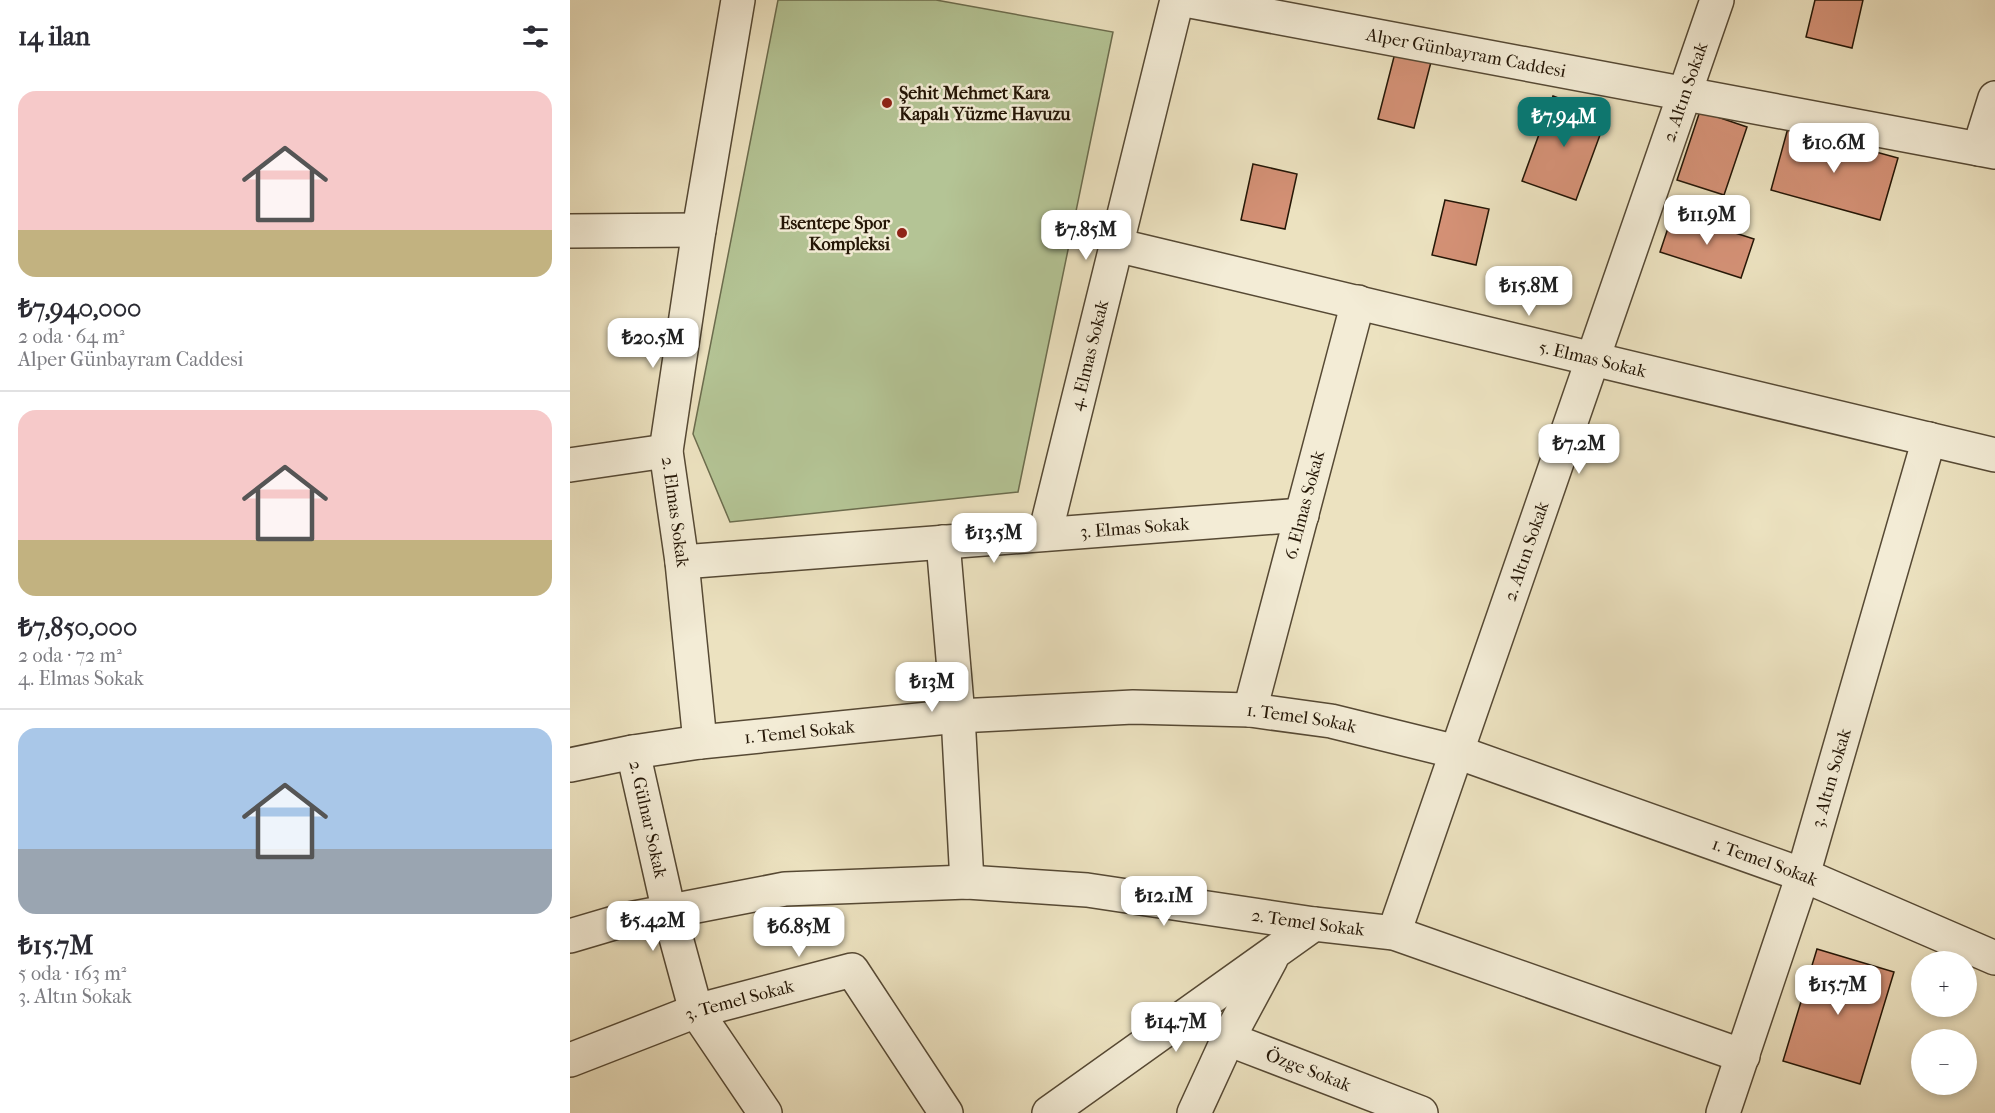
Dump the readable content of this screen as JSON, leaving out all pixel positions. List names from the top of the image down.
{
  "streets": {
    "street": [
      "Alper Günbayram Caddesi",
      "2. Altın Sokak",
      "4. Elmas Sokak",
      "5. Elmas Sokak",
      "6. Elmas Sokak",
      "2. Elmas Sokak",
      "3. Elmas Sokak",
      "1. Temel Sokak",
      "3. Altın Sokak",
      "2. Gülnar Sokak",
      "2. Temel Sokak",
      "3. Temel Sokak",
      "Özge Sokak"
    ]
  },
  "crossings": [
    ["Alper Günbayram Caddesi", "2. Altın Sokak"],
    ["2. Altın Sokak", "5. Elmas Sokak"],
    ["2. Altın Sokak", "1. Temel Sokak"],
    ["2. Altın Sokak", "2. Temel Sokak"],
    ["4. Elmas Sokak", "5. Elmas Sokak"],
    ["4. Elmas Sokak", "3. Elmas Sokak"],
    ["5. Elmas Sokak", "6. Elmas Sokak"],
    ["5. Elmas Sokak", "3. Altın Sokak"],
    ["6. Elmas Sokak", "3. Elmas Sokak"],
    ["6. Elmas Sokak", "1. Temel Sokak"],
    ["2. Elmas Sokak", "3. Elmas Sokak"],
    ["2. Elmas Sokak", "1. Temel Sokak"],
    ["1. Temel Sokak", "3. Altın Sokak"],
    ["1. Temel Sokak", "2. Gülnar Sokak"],
    ["3. Altın Sokak", "2. Temel Sokak"],
    ["2. Gülnar Sokak", "2. Temel Sokak"],
    ["2. Gülnar Sokak", "3. Temel Sokak"]
  ],
  "places": ["Şehit Mehmet Kara Kapalı Yüzme Havuzu", "Esentepe Spor Kompleksi"],
  "page": {
    "heading": "14 ilan",
    "list": [
      {
        "name": "₺7,940,000",
        "note": "2 oda · 64 m² · Alper Günbayram Caddesi"
      },
      {
        "name": "₺7,850,000",
        "note": "2 oda · 72 m² · 4. Elmas Sokak"
      },
      {
        "name": "₺15.7M",
        "note": "5 oda · 163 m² · 3. Altın Sokak"
      }
    ],
    "price": [
      "₺7.94M",
      "₺10.6M",
      "₺11.9M",
      "₺7.85M",
      "₺15.8M",
      "₺20.5M",
      "₺7.2M",
      "₺13.5M",
      "₺13M",
      "₺12.1M",
      "₺5.42M",
      "₺6.85M",
      "₺15.7M",
      "₺14.7M"
    ],
    "map_buttons": ["+", "−"]
  }
}
